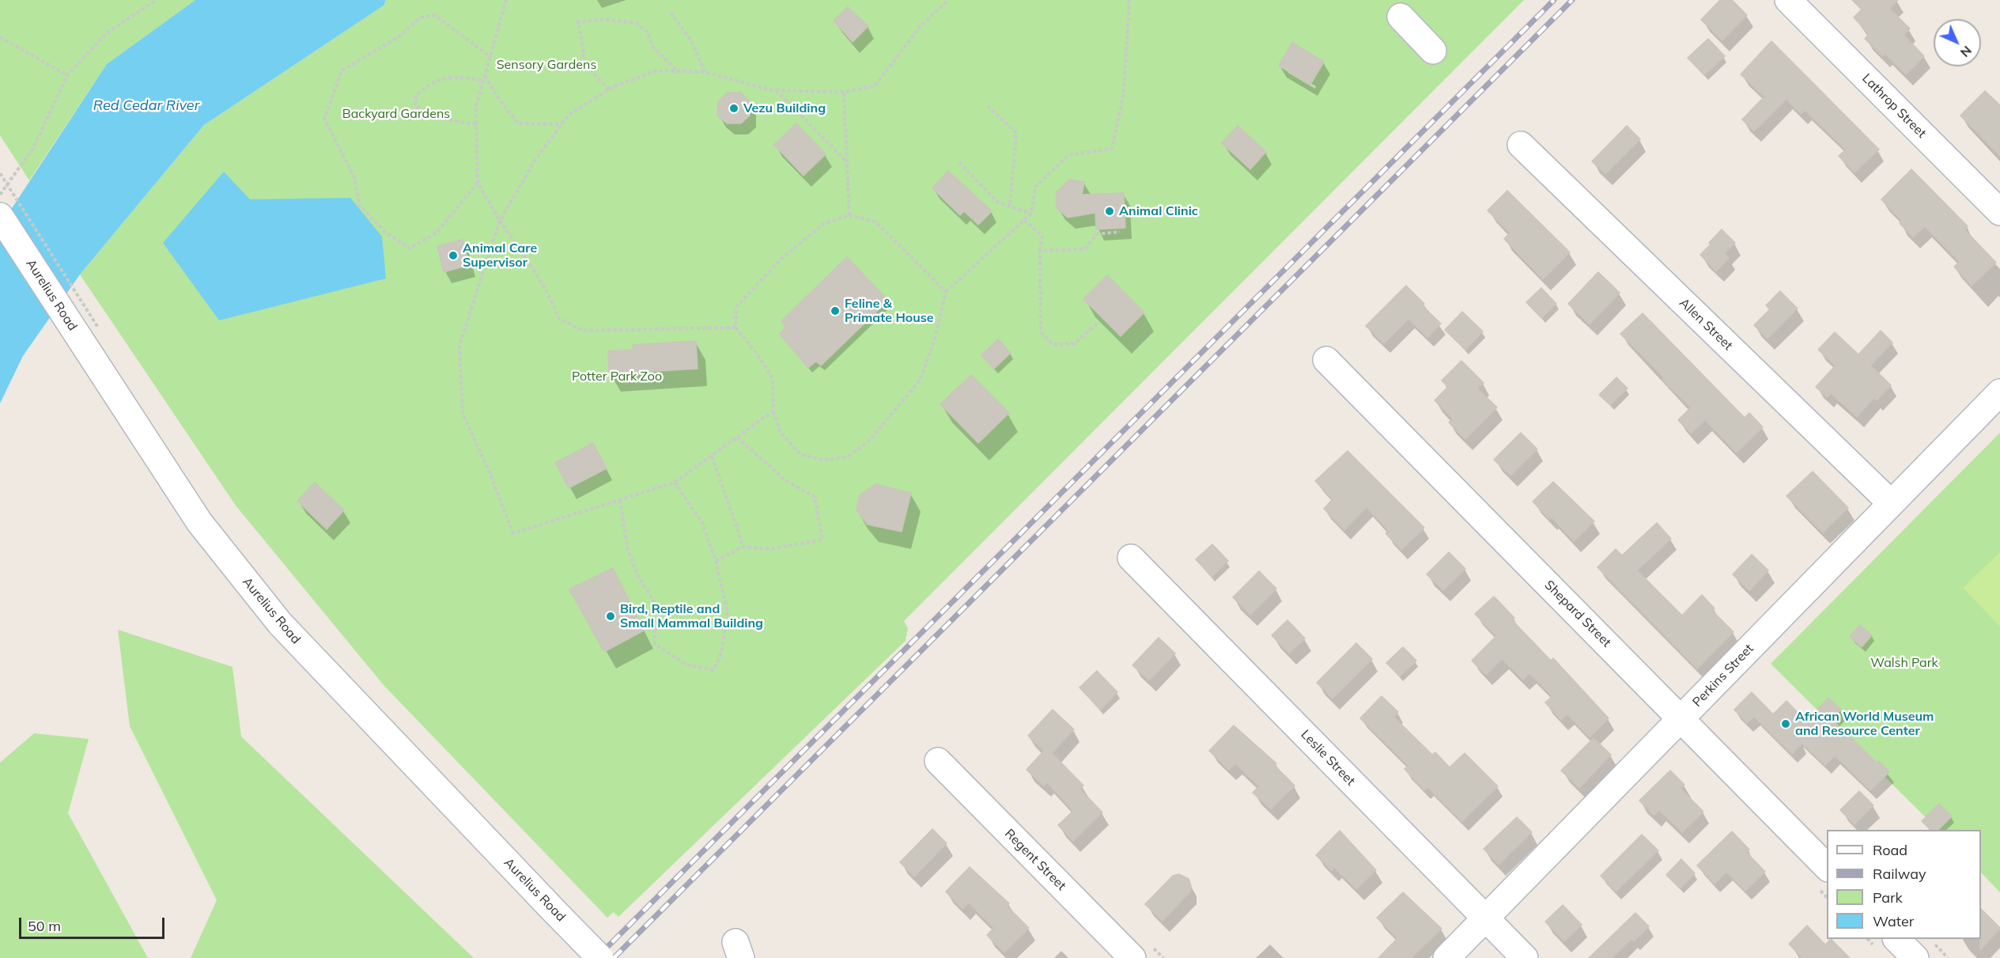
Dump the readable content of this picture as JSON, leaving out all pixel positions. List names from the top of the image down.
{
  "streets": {
    "street": [
      "Lathrop Street",
      "Aurelius Road",
      "Allen Street",
      "Shepard Street",
      "Perkins Street",
      "Leslie Street",
      "Regent Street"
    ]
  },
  "crossings": [
    ["Allen Street", "Perkins Street"],
    ["Shepard Street", "Perkins Street"],
    ["Perkins Street", "Leslie Street"]
  ],
  "water": ["Red Cedar River"],
  "parks": [
    "Sensory Gardens",
    "Backyard Gardens",
    "Potter Park Zoo",
    "Walsh Park"
  ],
  "places": [
    "Vezu Building",
    "Animal Clinic",
    "Animal Care Supervisor",
    "Feline & Primate House",
    "Bird, Reptile and Small Mammal Building",
    "African World Museum and Resource Center"
  ],
  "legend": [
    "Road",
    "Railway",
    "Park",
    "Water"
  ],
  "scale_bar": "50 m",
  "north": "bottom right"
}
